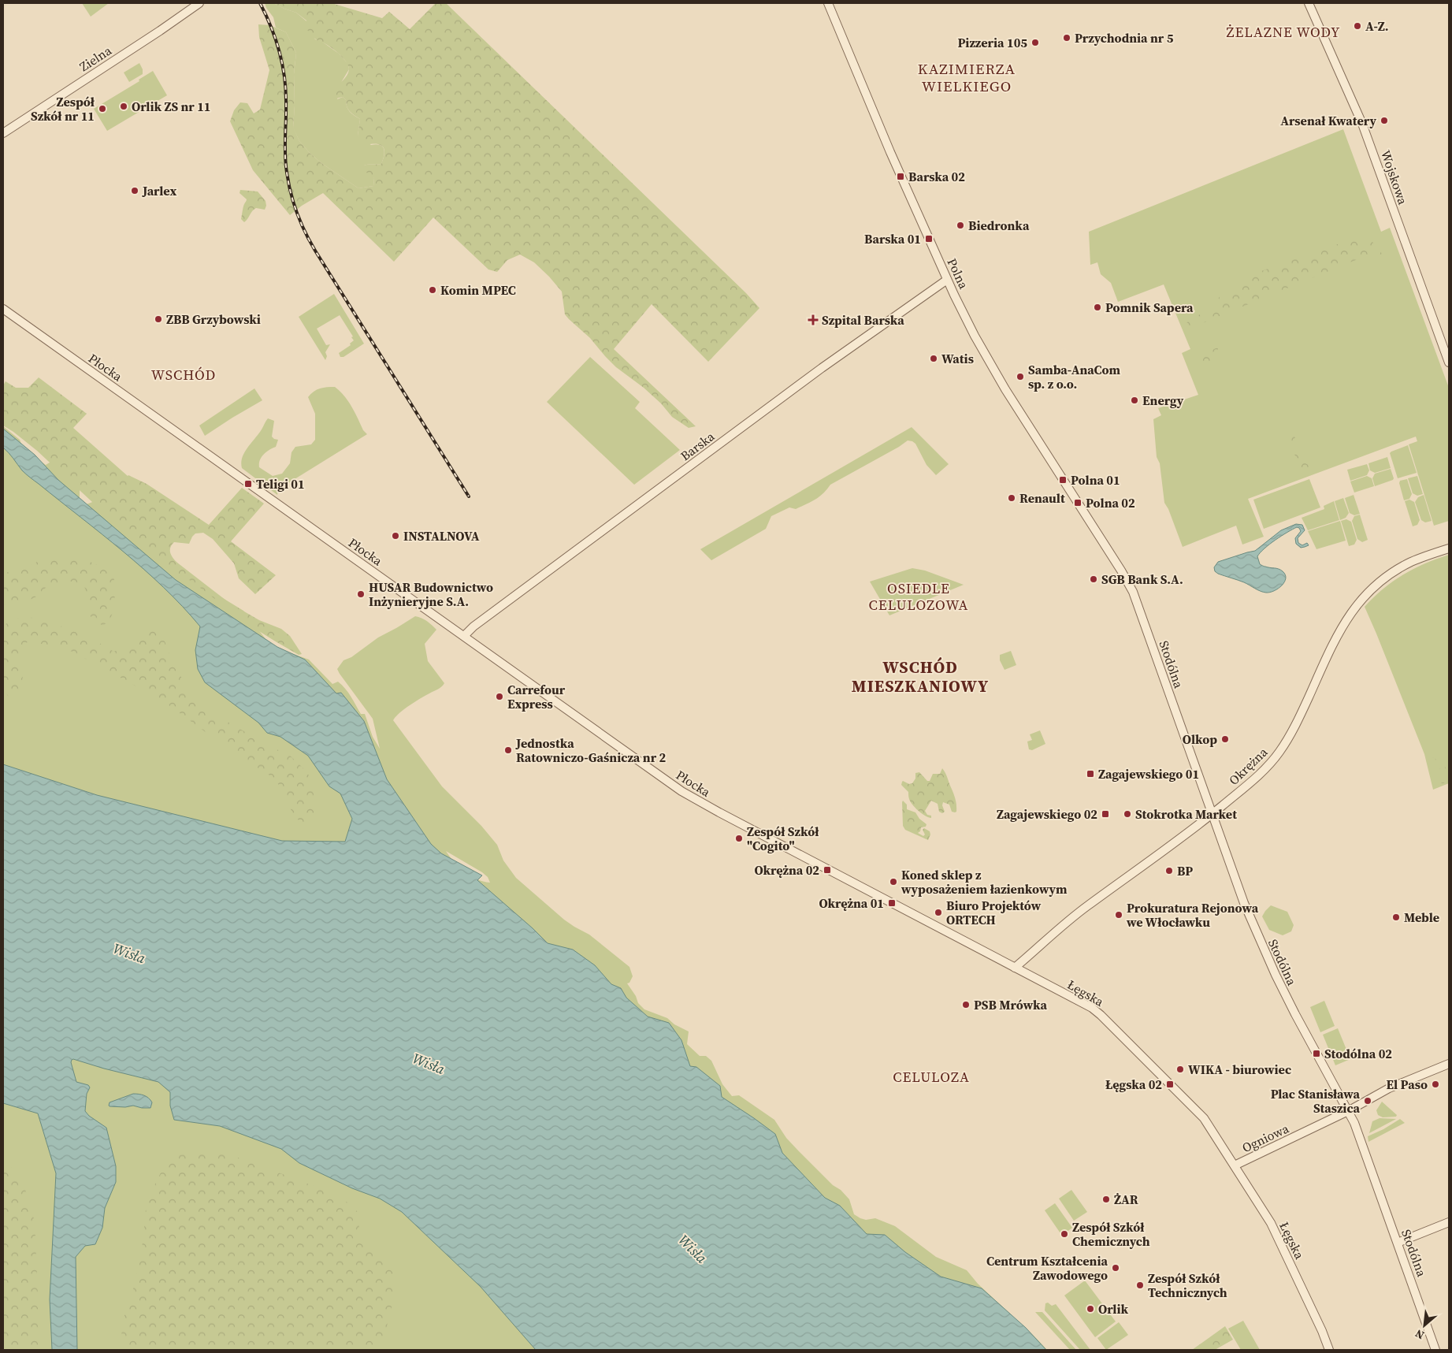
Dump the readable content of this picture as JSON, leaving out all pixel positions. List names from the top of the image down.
{
  "streets": {
    "street": [
      "Zielna",
      "Wojskowa",
      "Polna",
      "Płocka",
      "Barska",
      "Stodólna",
      "Okrężna",
      "Łęgska",
      "Ogniowa"
    ]
  },
  "crossings": [
    ["Polna", "Barska"],
    ["Polna", "Stodólna"],
    ["Płocka", "Barska"],
    ["Płocka", "Łęgska"],
    ["Stodólna", "Okrężna"],
    ["Stodólna", "Ogniowa"],
    ["Okrężna", "Łęgska"],
    ["Łęgska", "Ogniowa"]
  ],
  "districts": [
    "ŻELAZNE WODY",
    "KAZIMIERZA WIELKIEGO",
    "WSCHÓD",
    "OSIEDLE CELULOZOWA",
    "WSCHÓD MIESZKANIOWY",
    "CELULOZA"
  ],
  "water": ["Wisła"],
  "places": {
    "other": [
      "A-Z.",
      "Przychodnia nr 5",
      "Pizzeria 105",
      "Orlik ZS nr 11",
      "Zespół Szkół nr 11",
      "Arsenał Kwatery",
      "Jarlex",
      "Biedronka",
      "Komin MPEC",
      "Pomnik Sapera",
      "ZBB Grzybowski",
      "Watis",
      "Samba-AnaCom sp. z o.o.",
      "Energy",
      "Renault",
      "INSTALNOVA",
      "SGB Bank S.A.",
      "HUSAR Budownictwo Inżynieryjne S.A.",
      "Carrefour Express",
      "Olkop",
      "Jednostka Ratowniczo-Gaśnicza nr 2",
      "Stokrotka Market",
      "Zespół Szkół \"Cogito\"",
      "BP",
      "Koned sklep z wyposażeniem łazienkowym",
      "Biuro Projektów ORTECH",
      "Prokuratura Rejonowa we Włocławku",
      "Meble",
      "PSB Mrówka",
      "WIKA - biurowiec",
      "El Paso",
      "Plac Stanisława Staszica",
      "ŻAR",
      "Zespół Szkół Chemicznych",
      "Centrum Kształcenia Zawodowego",
      "Zespół Szkół Technicznych",
      "Orlik"
    ],
    "transit": [
      "Barska 02",
      "Barska 01",
      "Polna 01",
      "Teligi 01",
      "Polna 02",
      "Zagajewskiego 01",
      "Zagajewskiego 02",
      "Okrężna 02",
      "Okrężna 01",
      "Stodólna 02",
      "Łęgska 02"
    ],
    "health": ["Szpital Barska"]
  },
  "north": "bottom left"
}
